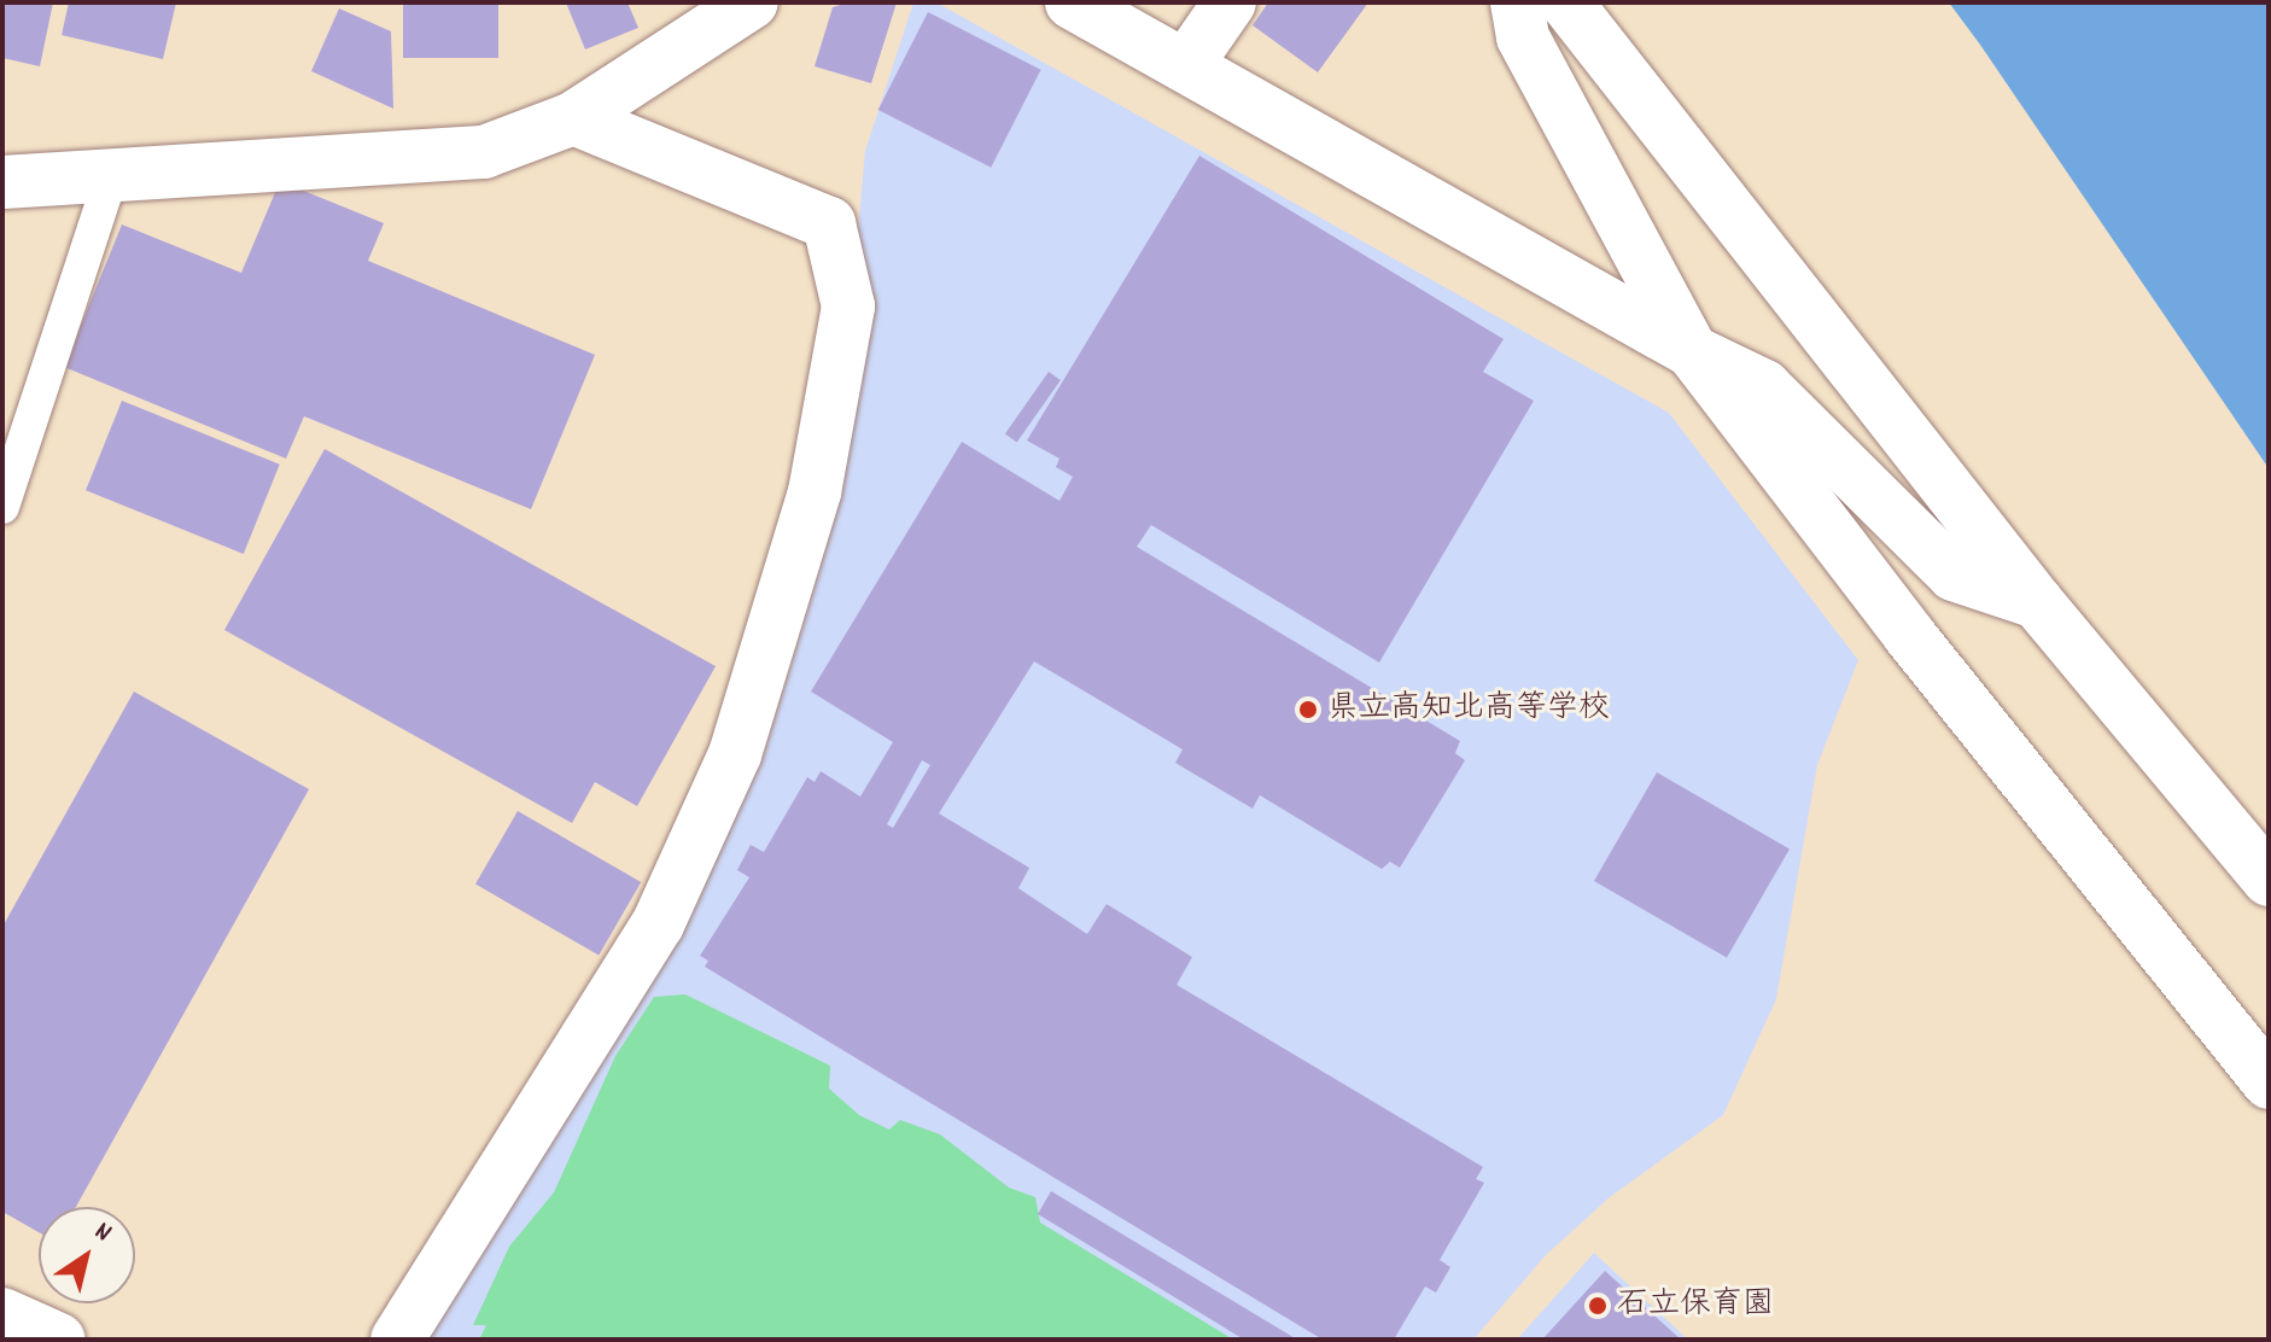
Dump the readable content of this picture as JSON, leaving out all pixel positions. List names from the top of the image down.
{
  "places": ["県立高知北高等学校", "石立保育園"],
  "north": "top right"
}
